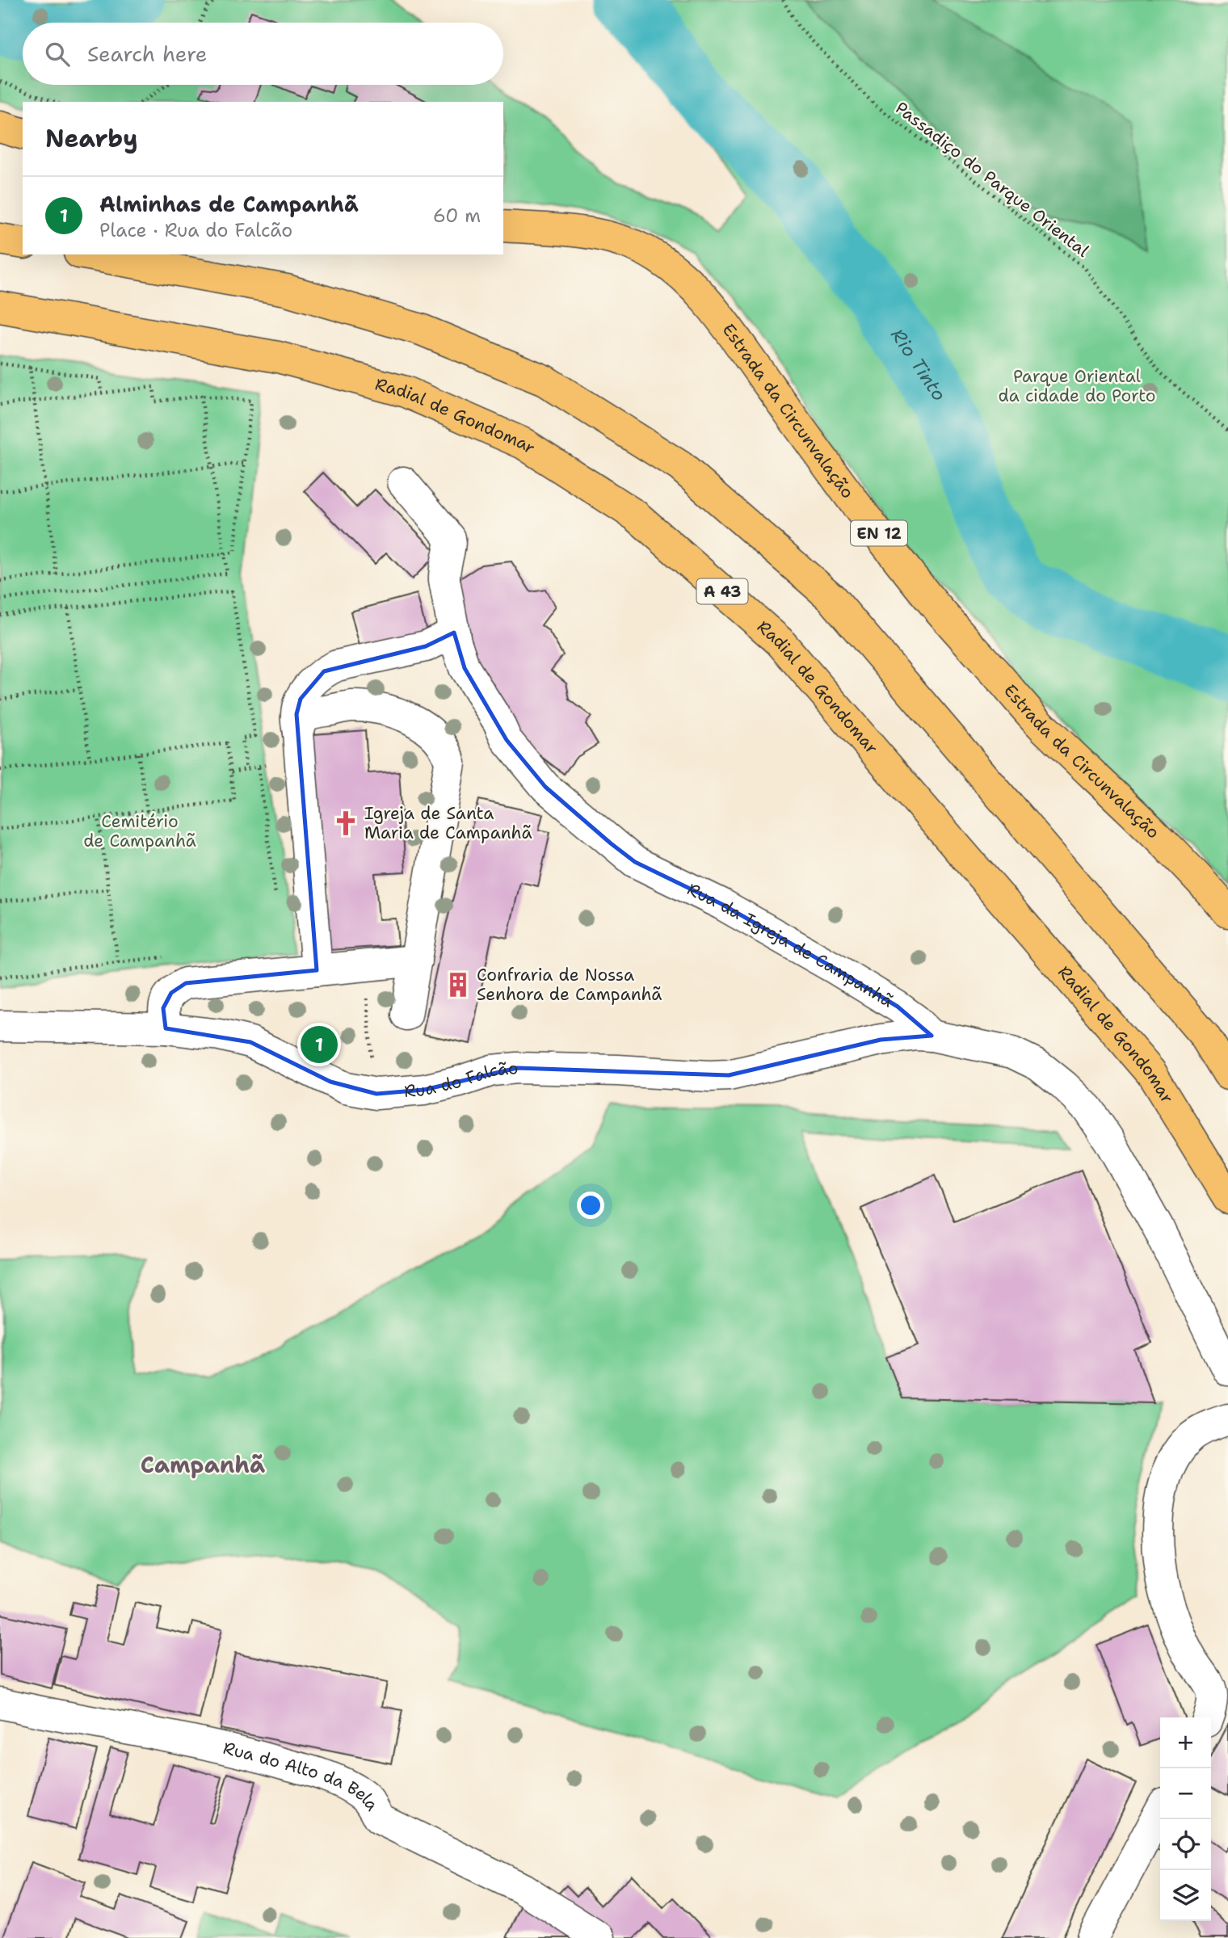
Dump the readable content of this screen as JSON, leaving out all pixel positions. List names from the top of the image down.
{
  "streets": {
    "main road": [
      "Estrada da Circunvalação",
      "Radial de Gondomar",
      "EN 12",
      "A 43"
    ],
    "street": ["Rua da Igreja de Campanhã", "Rua do Falcão", "Rua do Alto da Bela"],
    "path": ["Passadiço do Parque Oriental"]
  },
  "crossings": [
    ["Rua da Igreja de Campanhã", "Rua do Falcão"]
  ],
  "districts": ["Campanhã"],
  "water": ["Rio Tinto"],
  "parks": ["Parque Oriental da cidade do Porto", "Cemitério de Campanhã"],
  "places": {
    "church": ["Igreja de Santa Maria de Campanhã"],
    "building": ["Confraria de Nossa Senhora de Campanhã"]
  },
  "page": {
    "search": "Search here",
    "heading": "Nearby",
    "list": [
      {
        "mark": "1",
        "name": "Alminhas de Campanhã",
        "note": "Place · Rua do Falcão",
        "value": "60 m"
      }
    ],
    "pins": "1",
    "map_buttons": ["+", "−"]
  }
}
